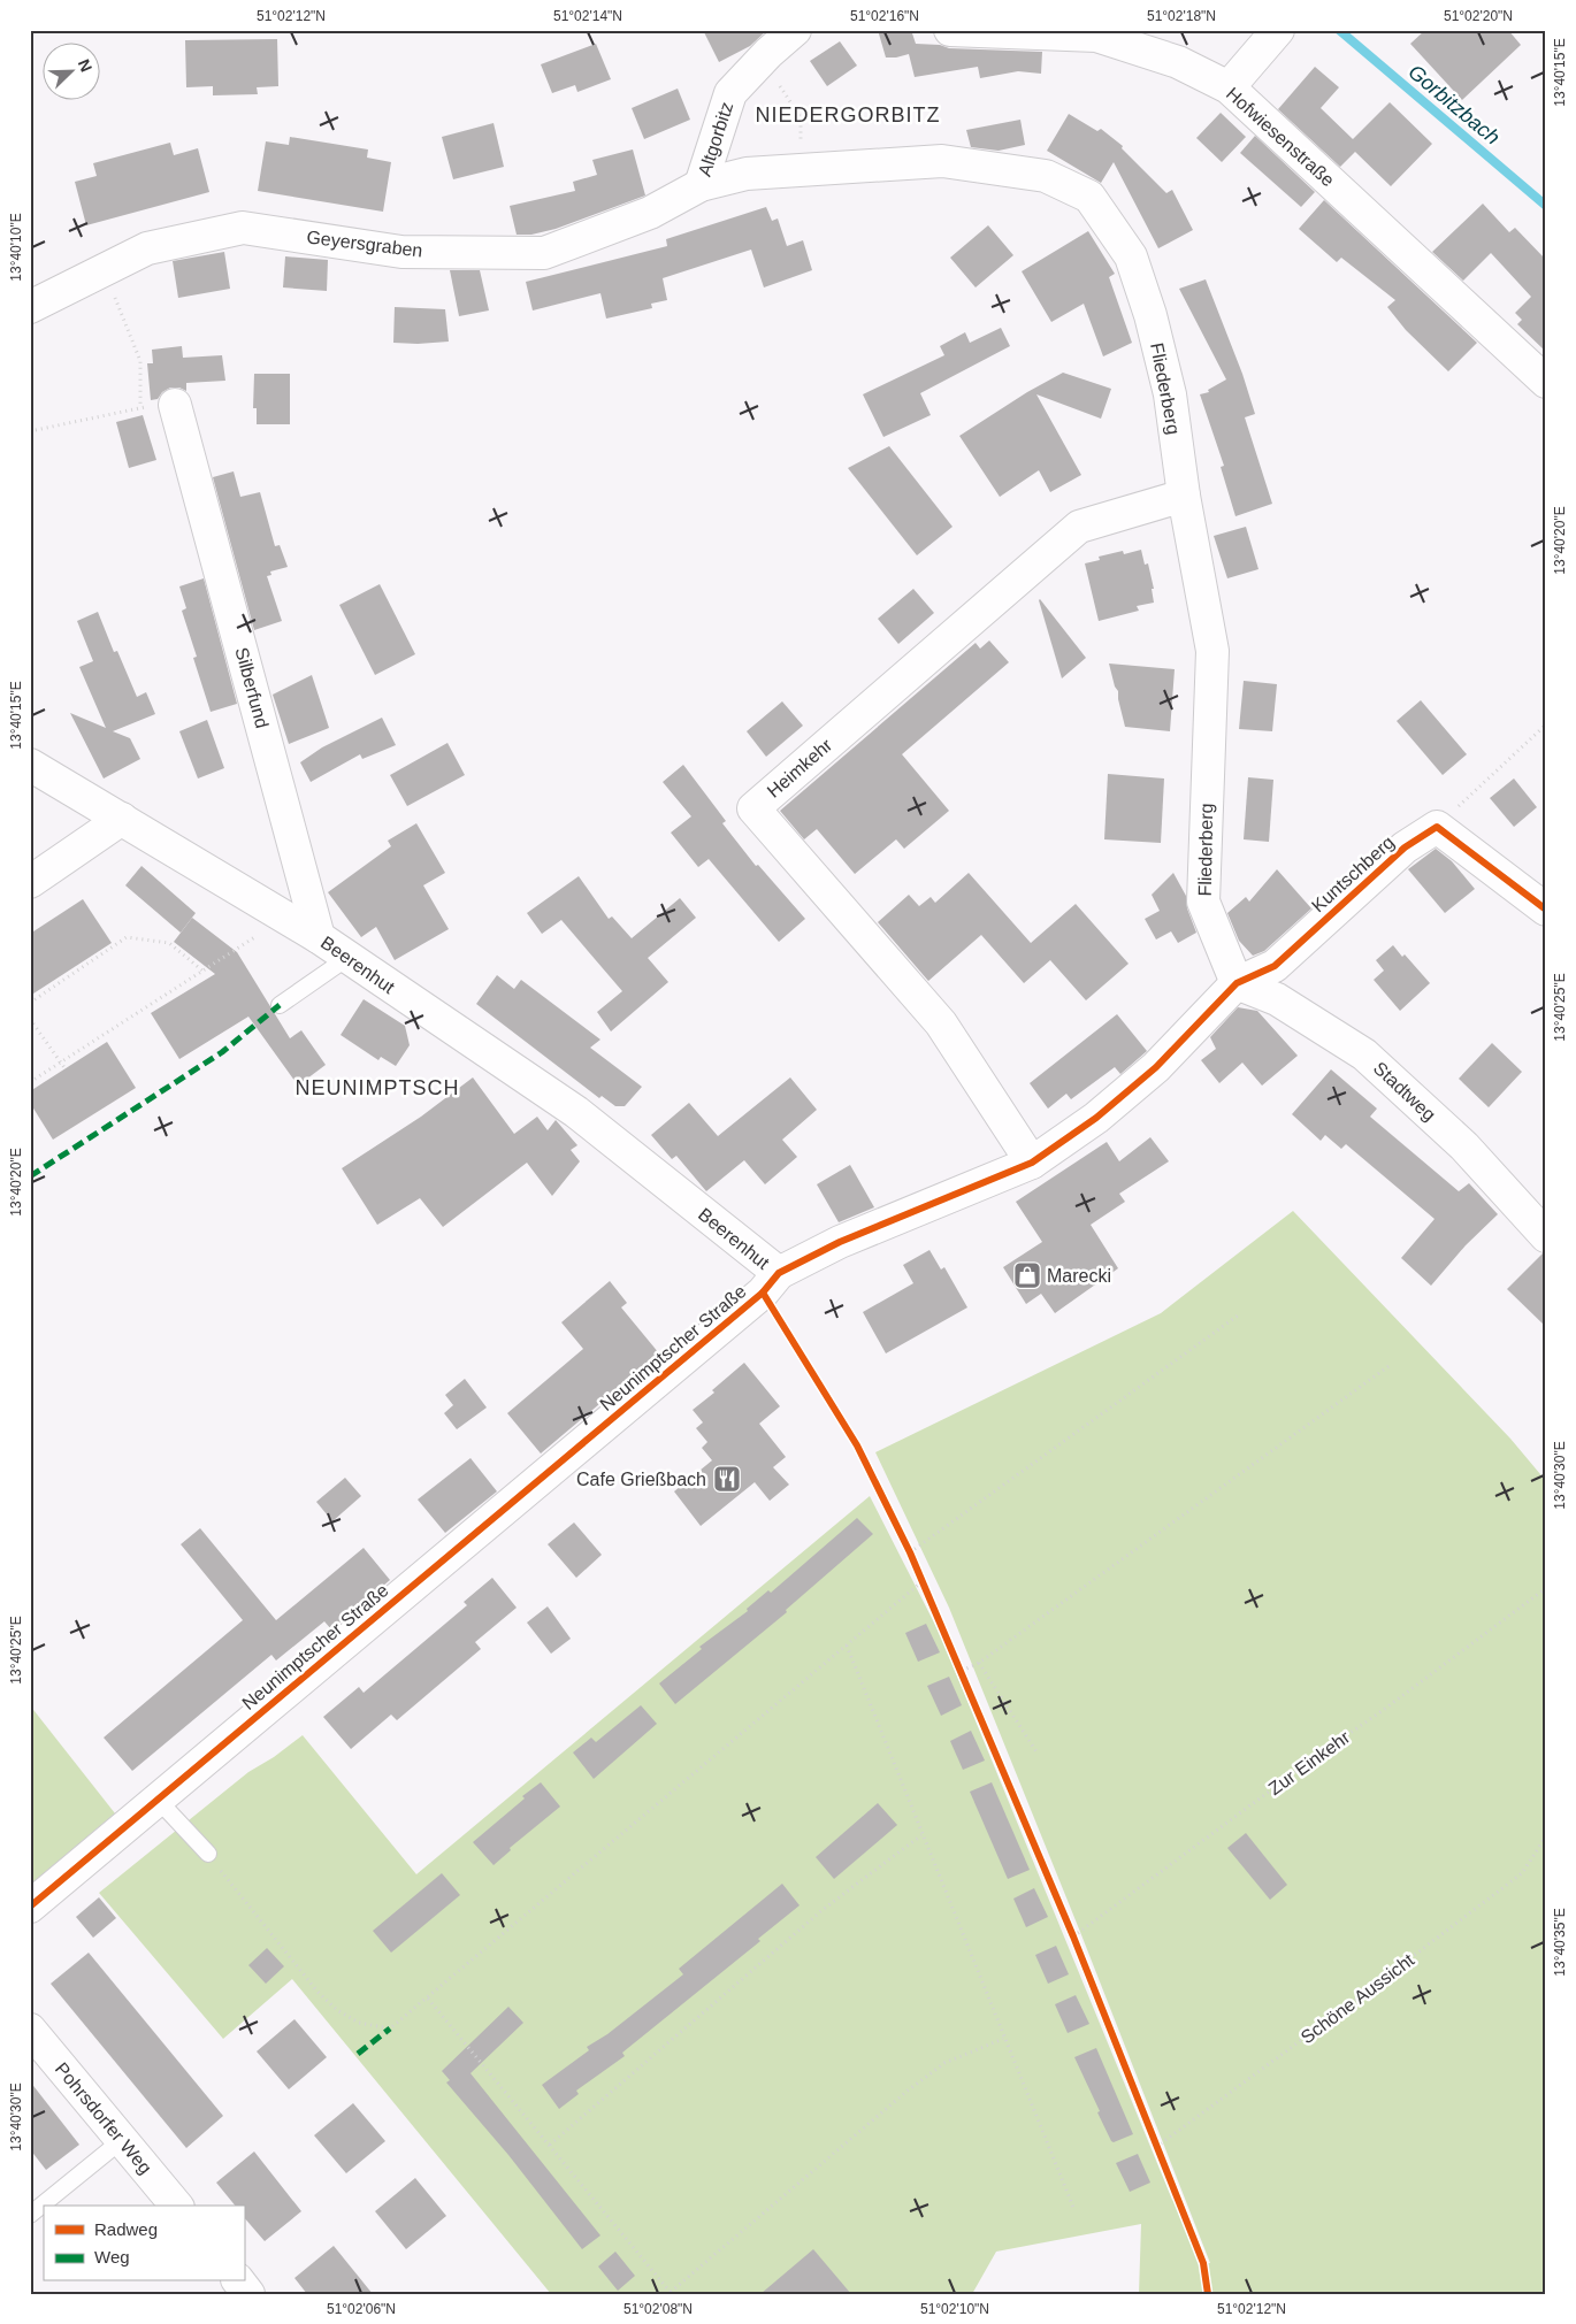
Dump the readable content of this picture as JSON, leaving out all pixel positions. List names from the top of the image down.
{
  "streets": {
    "street": [
      "Hofwiesenstraße",
      "Altgorbitz",
      "Geyersgraben",
      "Fliederberg",
      "Silberfund",
      "Heimkehr",
      "Kuntschberg",
      "Beerenhut",
      "Stadtweg",
      "Neunimptscher Straße",
      "Pohrsdorfer Weg"
    ],
    "path": ["Zur Einkehr", "Schöne Aussicht"]
  },
  "crossings": [
    ["Altgorbitz", "Geyersgraben"],
    ["Altgorbitz", "Fliederberg"],
    ["Geyersgraben", "Fliederberg"],
    ["Fliederberg", "Heimkehr"],
    ["Fliederberg", "Kuntschberg"],
    ["Fliederberg", "Stadtweg"],
    ["Fliederberg", "Neunimptscher Straße"],
    ["Silberfund", "Beerenhut"],
    ["Heimkehr", "Neunimptscher Straße"],
    ["Kuntschberg", "Stadtweg"],
    ["Kuntschberg", "Neunimptscher Straße"],
    ["Beerenhut", "Neunimptscher Straße"],
    ["Stadtweg", "Neunimptscher Straße"]
  ],
  "districts": ["NIEDERGORBITZ", "NEUNIMPTSCH"],
  "water": ["Gorbitzbach"],
  "places": {
    "shop": ["Marecki"],
    "restaurant": ["Cafe Grießbach"]
  },
  "legend": ["Radweg", "Weg"],
  "north": "top right",
  "coordinates": [
    "51°02'12\"N",
    "51°02'14\"N",
    "51°02'16\"N",
    "51°02'18\"N",
    "51°02'20\"N",
    "13°40'15\"E",
    "13°40'10\"E",
    "13°40'20\"E",
    "13°40'25\"E",
    "13°40'30\"E",
    "13°40'35\"E",
    "51°02'06\"N",
    "51°02'08\"N",
    "51°02'10\"N"
  ]
}
